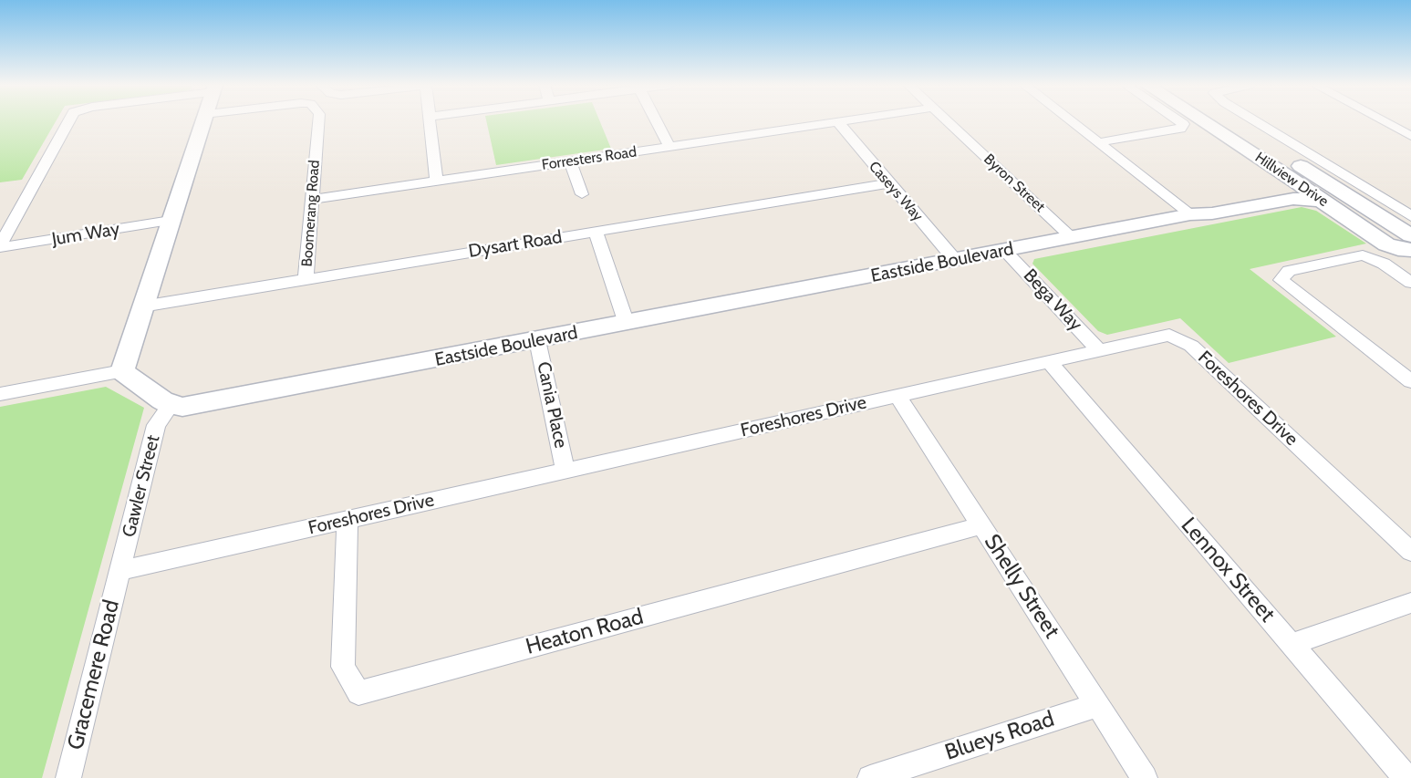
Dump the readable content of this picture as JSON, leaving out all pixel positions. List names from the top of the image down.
{
  "streets": {
    "street": [
      "Forresters Road",
      "Hillview Drive",
      "Byron Street",
      "Caseys Way",
      "Boomerang Road",
      "Jum Way",
      "Dysart Road",
      "Eastside Boulevard",
      "Bega Way",
      "Foreshores Drive",
      "Cania Place",
      "Gawler Street",
      "Lennox Street",
      "Shelly Street",
      "Heaton Road",
      "Gracemere Road",
      "Blueys Road"
    ]
  },
  "crossings": [
    ["Forresters Road", "Caseys Way"],
    ["Forresters Road", "Boomerang Road"],
    ["Hillview Drive", "Eastside Boulevard"],
    ["Byron Street", "Eastside Boulevard"],
    ["Caseys Way", "Dysart Road"],
    ["Caseys Way", "Eastside Boulevard"],
    ["Boomerang Road", "Dysart Road"],
    ["Eastside Boulevard", "Bega Way"],
    ["Eastside Boulevard", "Cania Place"],
    ["Eastside Boulevard", "Gawler Street"],
    ["Bega Way", "Foreshores Drive"],
    ["Foreshores Drive", "Cania Place"],
    ["Foreshores Drive", "Gawler Street"],
    ["Foreshores Drive", "Lennox Street"],
    ["Foreshores Drive", "Shelly Street"],
    ["Foreshores Drive", "Heaton Road"],
    ["Foreshores Drive", "Gracemere Road"],
    ["Gawler Street", "Gracemere Road"],
    ["Shelly Street", "Heaton Road"],
    ["Shelly Street", "Blueys Road"]
  ]
}
